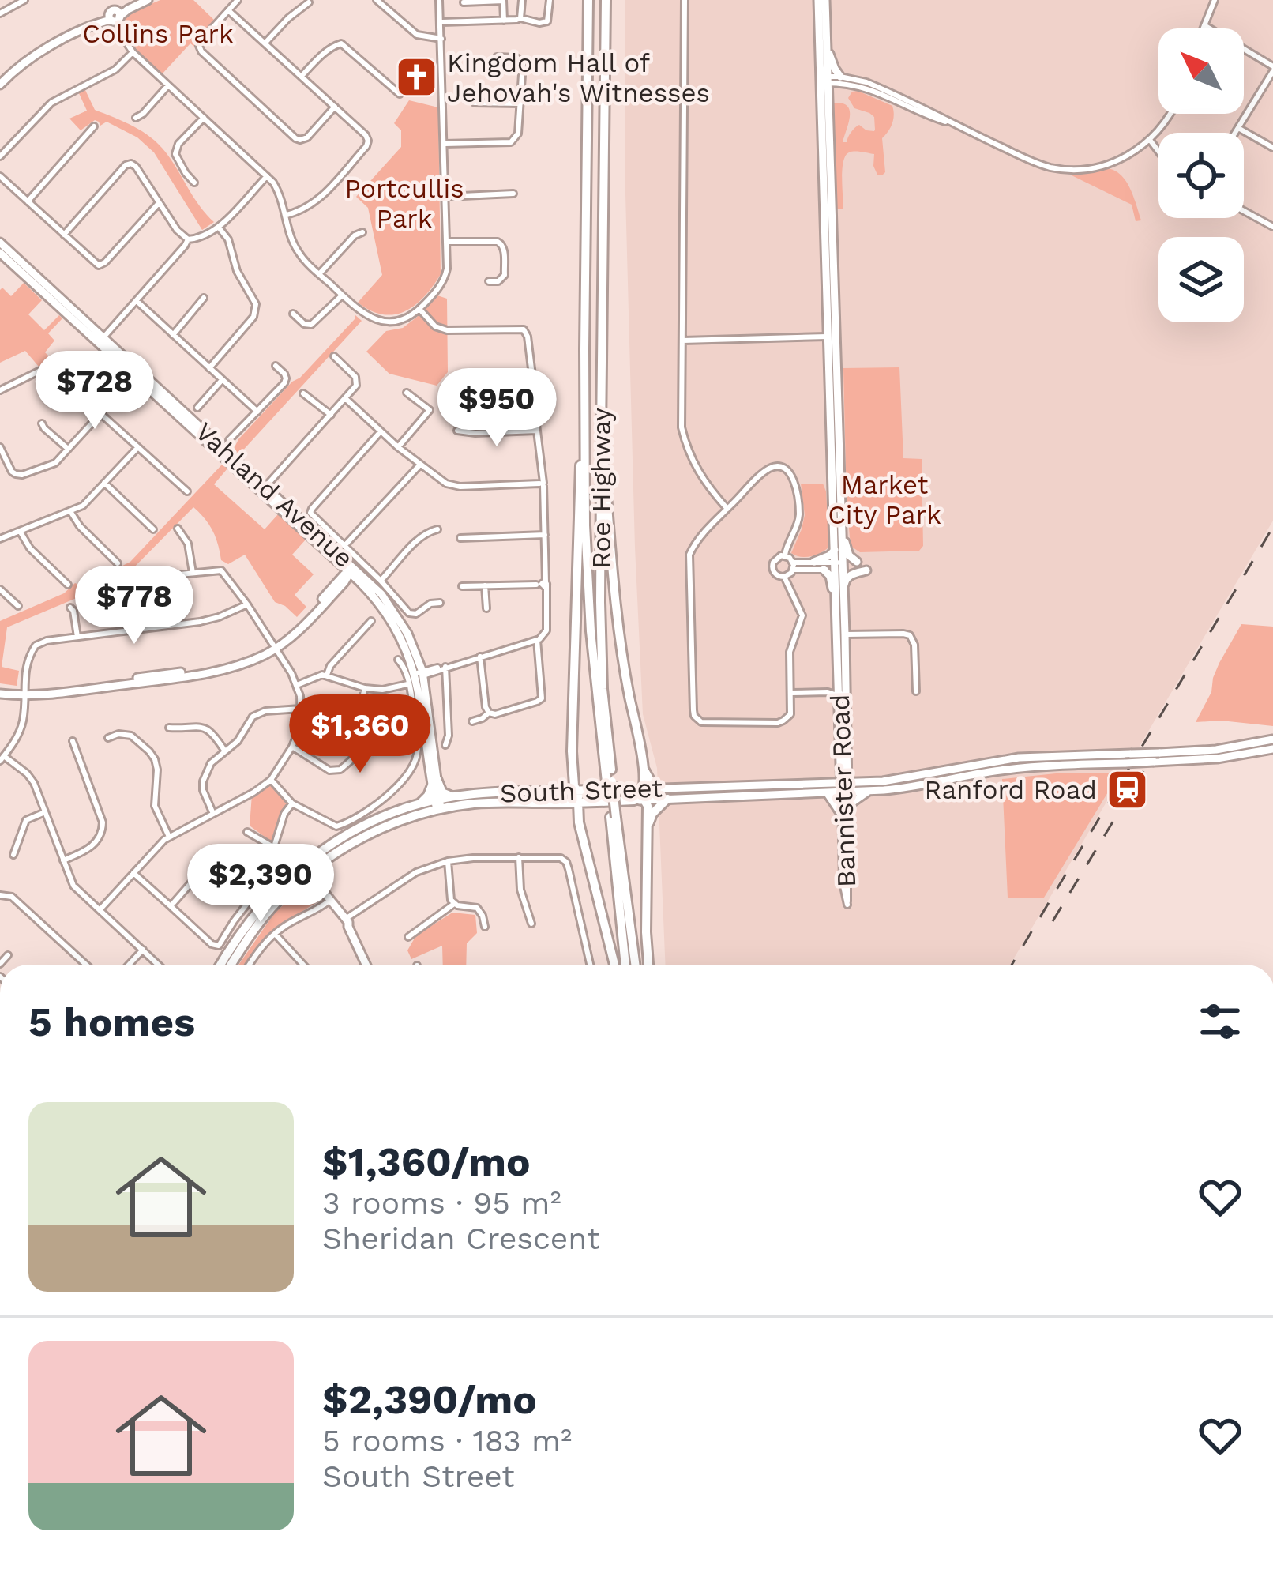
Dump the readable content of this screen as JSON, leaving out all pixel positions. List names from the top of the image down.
{
  "streets": {
    "highway": ["Roe Highway", "South Street"],
    "main road": ["Vahland Avenue", "Bannister Road"]
  },
  "crossings": [
    ["Vahland Avenue", "South Street"],
    ["South Street", "Bannister Road"]
  ],
  "parks": ["Collins Park", "Portcullis Park", "Market City Park"],
  "places": {
    "church": ["Kingdom Hall of Jehovah's Witnesses"],
    "station": ["Ranford Road"]
  },
  "north": "top left",
  "page": {
    "price": [
      "$728",
      "$950",
      "$778",
      "$1,360",
      "$2,390"
    ],
    "heading": "5 homes",
    "list": [
      {
        "name": "$1,360/mo",
        "note": "3 rooms · 95 m² · Sheridan Crescent"
      },
      {
        "name": "$2,390/mo",
        "note": "5 rooms · 183 m² · South Street"
      }
    ]
  }
}
